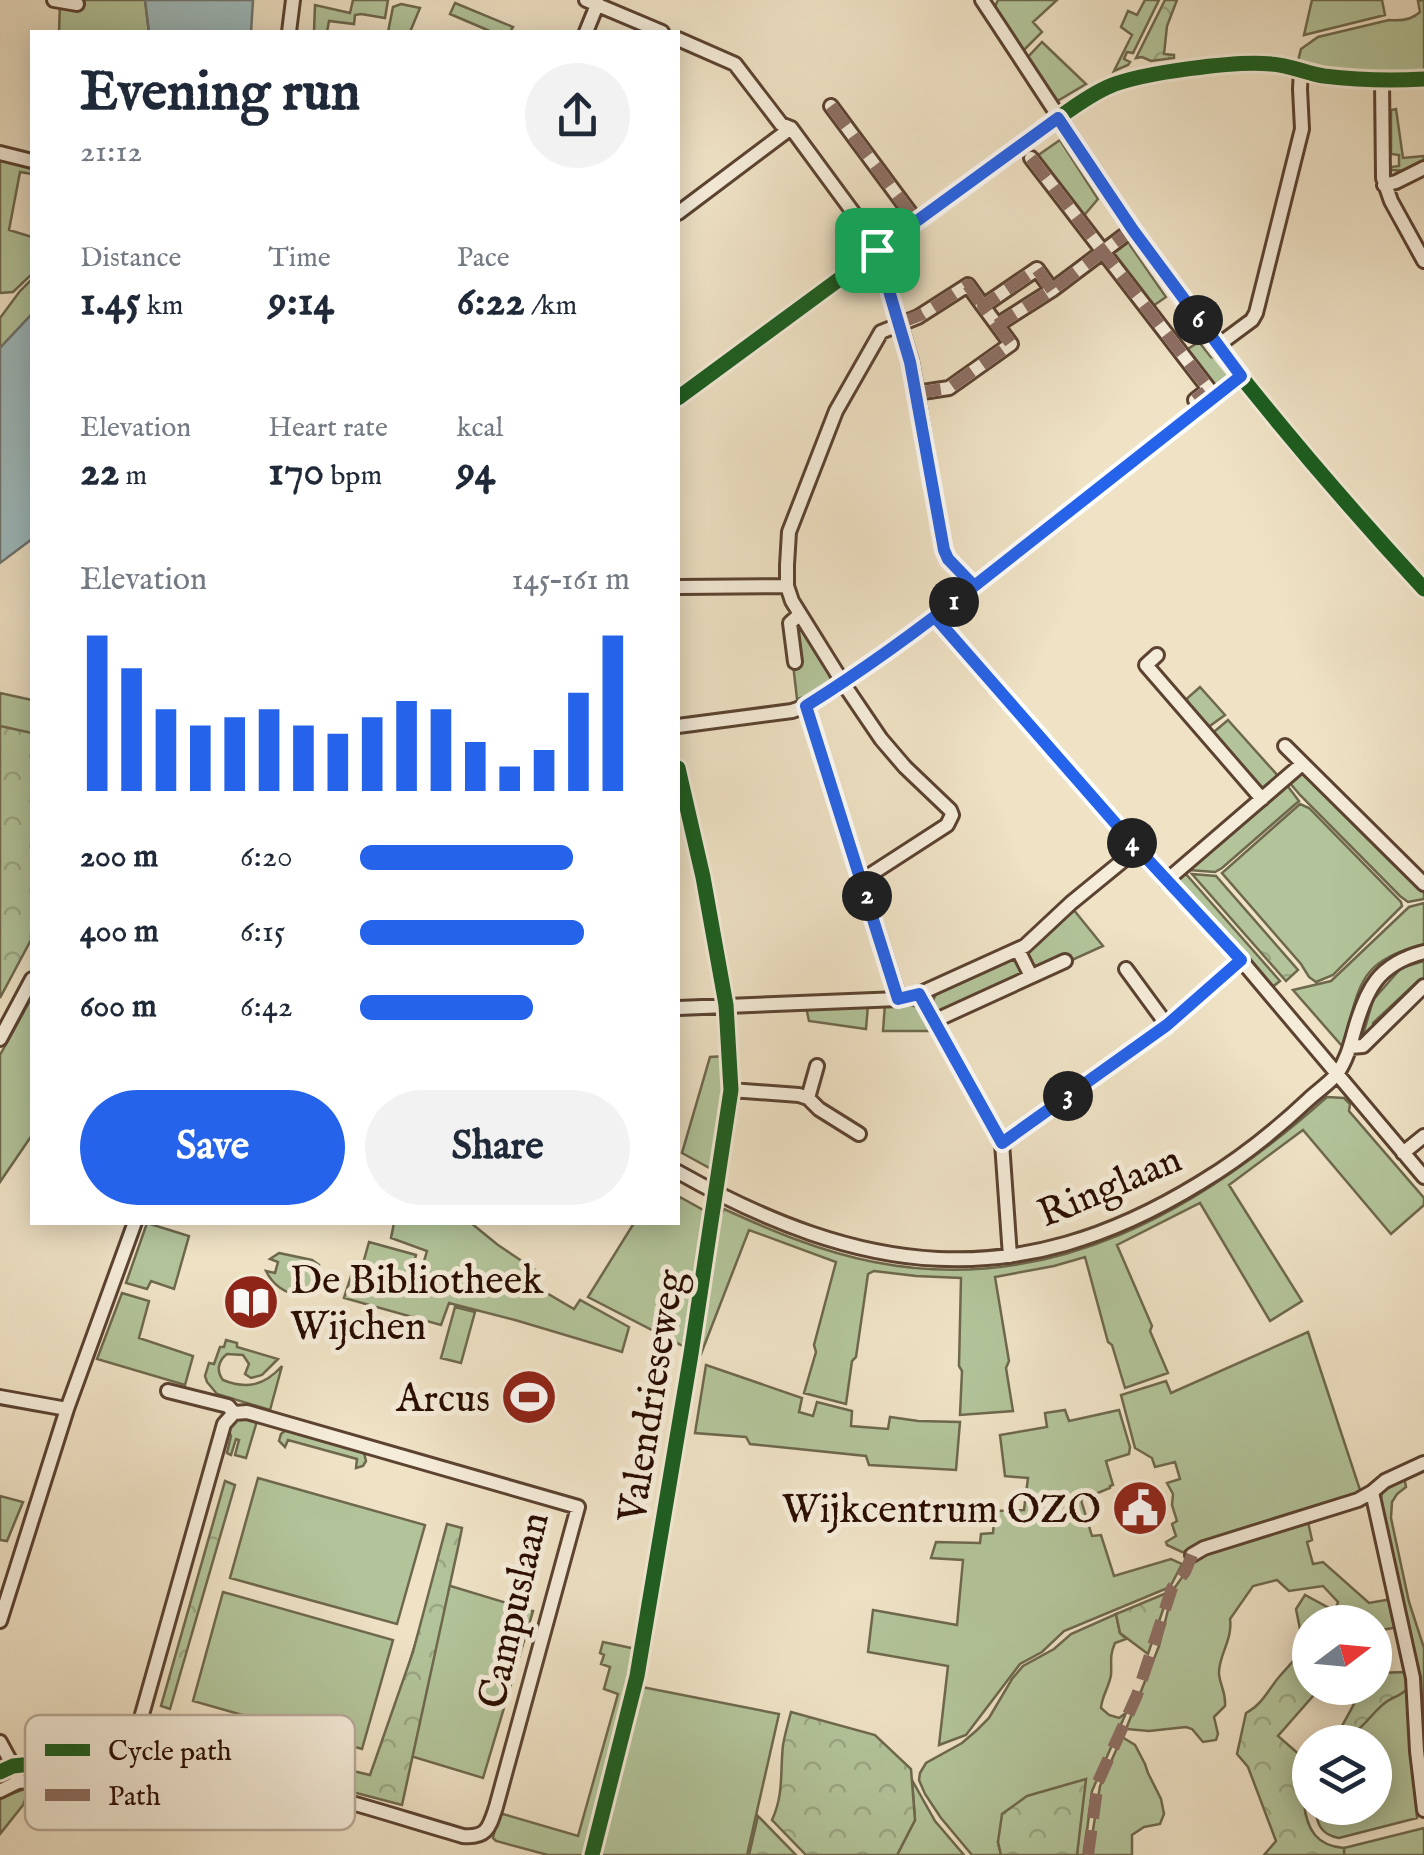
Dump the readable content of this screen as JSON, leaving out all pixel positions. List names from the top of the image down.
{
  "streets": {
    "street": ["Ringlaan", "Valendrieseweg", "Campuslaan"]
  },
  "crossings": [
    ["Ringlaan", "Valendrieseweg"]
  ],
  "places": {
    "library": ["De Bibliotheek Wijchen"],
    "sports": ["Arcus"],
    "public building": ["Wijkcentrum OZO"]
  },
  "legend": ["Cycle path", "Path"],
  "north": "right",
  "page": {
    "heading": ["Evening run", "21:12"],
    "stats": [
      ["Distance", "1.45 km"],
      ["Time", "9:14"],
      ["Pace", "6:22 /km"],
      ["Elevation", "22 m"],
      ["Heart rate", "170 bpm"],
      ["kcal", "94"]
    ],
    "pins": [
      "6",
      "1",
      "4",
      "2",
      "3"
    ],
    "chart": ["Elevation", "145–161 m"],
    "list": [
      {
        "name": "200 m",
        "note": "6:20"
      },
      {
        "name": "400 m",
        "note": "6:15"
      },
      {
        "name": "600 m",
        "note": "6:42"
      }
    ],
    "buttons": ["Save", "Share"]
  }
}
